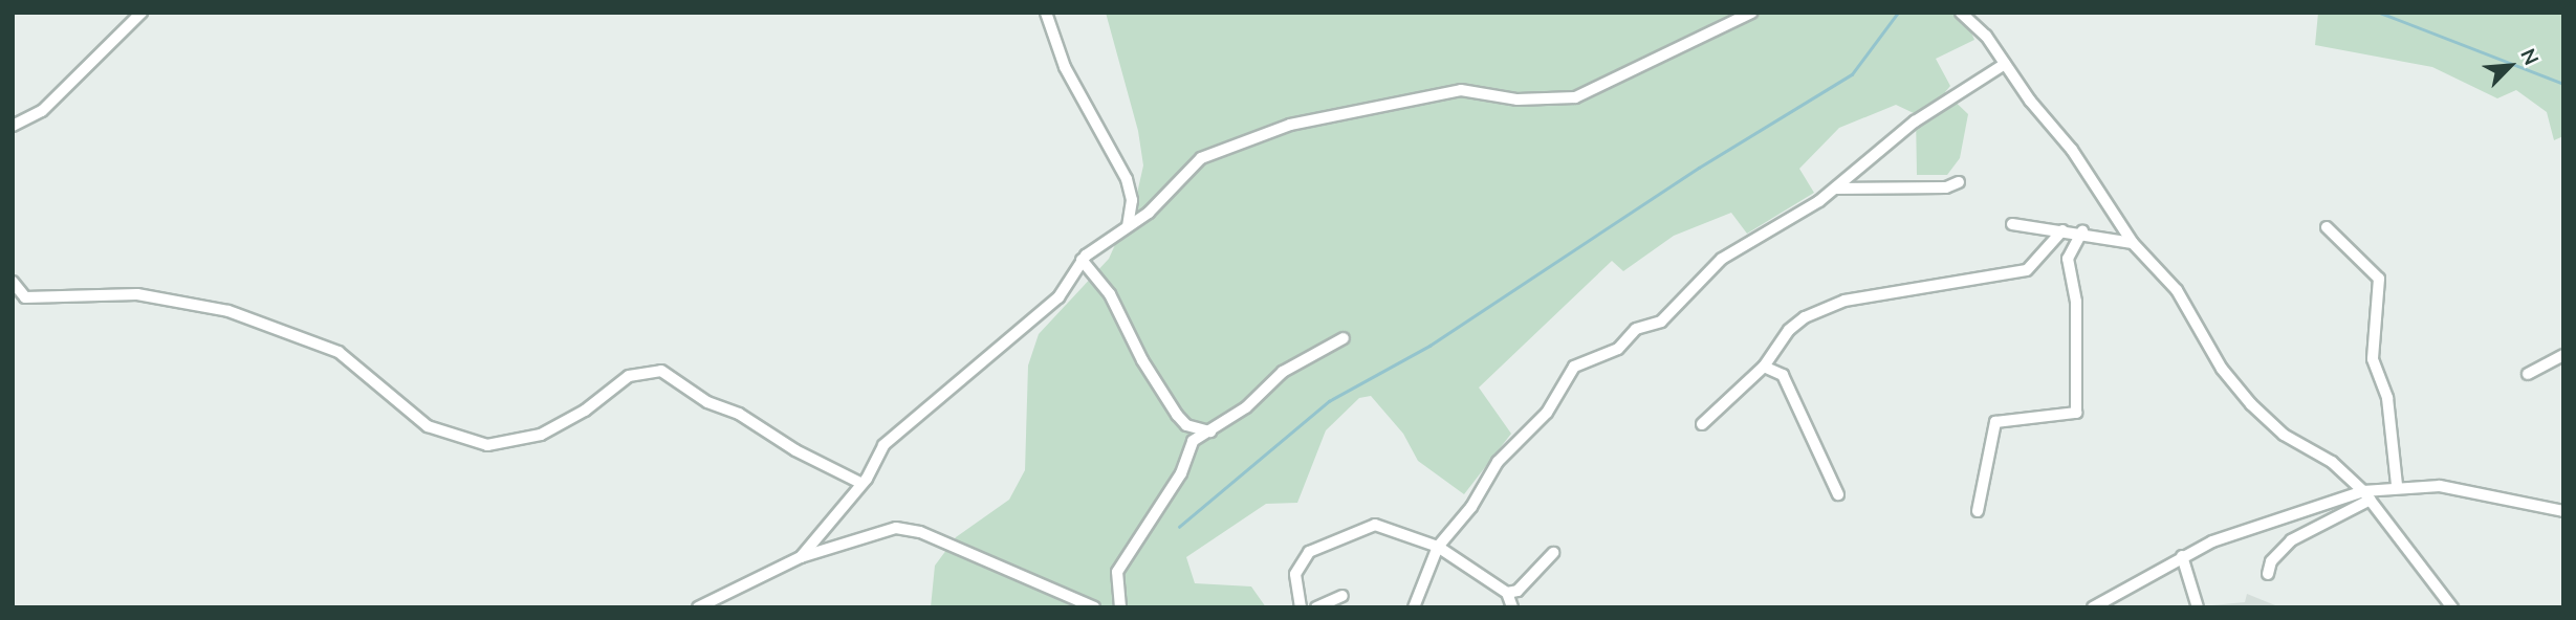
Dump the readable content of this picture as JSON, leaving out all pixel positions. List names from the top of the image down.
{
  "north": "top right"
}
